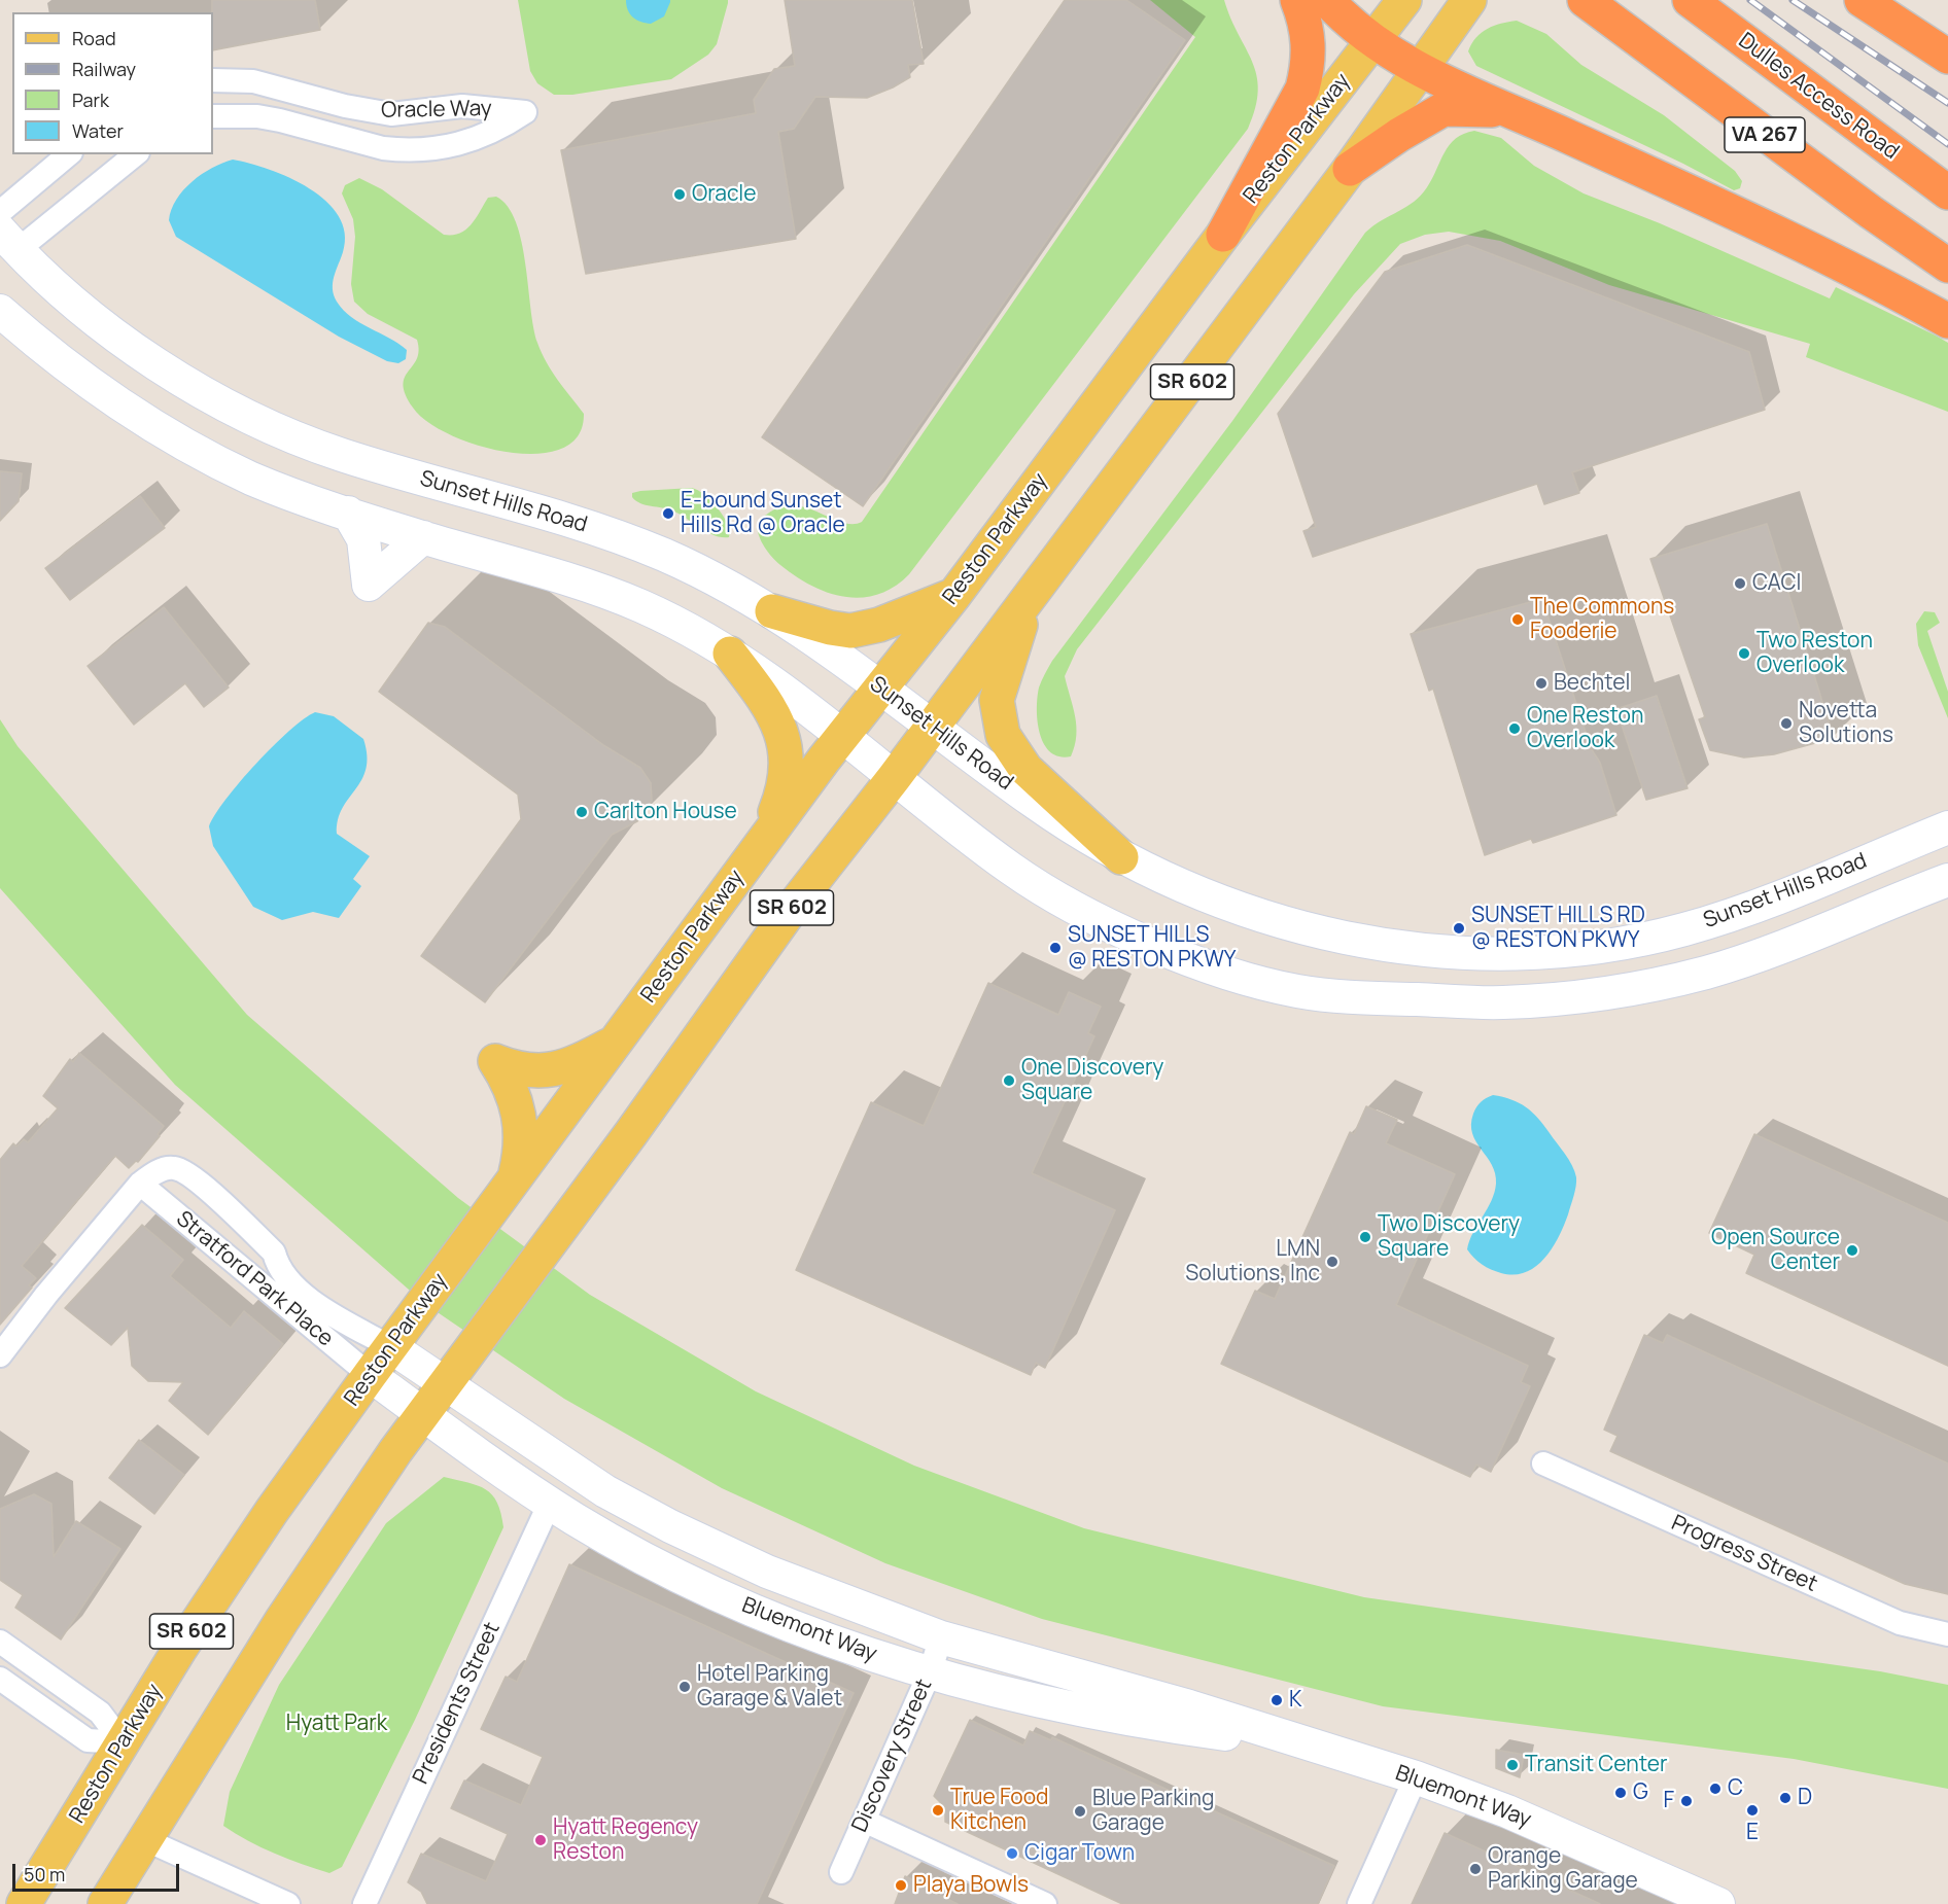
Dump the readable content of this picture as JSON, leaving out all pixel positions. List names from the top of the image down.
{
  "streets": {
    "highway": ["Dulles Access Road", "VA 267"],
    "main road": [
      "Reston Parkway",
      "SR 602",
      "Sunset Hills Road",
      "Bluemont Way"
    ],
    "street": [
      "Oracle Way",
      "Stratford Park Place",
      "Progress Street",
      "Presidents Street",
      "Discovery Street"
    ]
  },
  "crossings": [
    ["Reston Parkway", "Sunset Hills Road"],
    ["Reston Parkway", "Stratford Park Place"],
    ["Reston Parkway", "Bluemont Way"],
    ["SR 602", "Sunset Hills Road"],
    ["SR 602", "Bluemont Way"],
    ["Stratford Park Place", "Bluemont Way"],
    ["Bluemont Way", "Presidents Street"],
    ["Bluemont Way", "Discovery Street"]
  ],
  "parks": ["Hyatt Park"],
  "places": [
    "Oracle",
    "E-bound Sunset Hills Rd @ Oracle",
    "CACI",
    "The Commons Fooderie",
    "Two Reston Overlook",
    "Bechtel",
    "Novetta Solutions",
    "One Reston Overlook",
    "Carlton House",
    "SUNSET HILLS RD @ RESTON PKWY",
    "SUNSET HILLS @ RESTON PKWY",
    "One Discovery Square",
    "Two Discovery Square",
    "Open Source Center",
    "LMN Solutions, Inc",
    "Hotel Parking Garage & Valet",
    "K",
    "Transit Center",
    "C",
    "G",
    "D",
    "F",
    "True Food Kitchen",
    "E",
    "Blue Parking Garage",
    "Hyatt Regency Reston",
    "Cigar Town",
    "Orange Parking Garage",
    "Playa Bowls"
  ],
  "legend": [
    "Road",
    "Railway",
    "Park",
    "Water"
  ],
  "scale_bar": "50 m"
}
